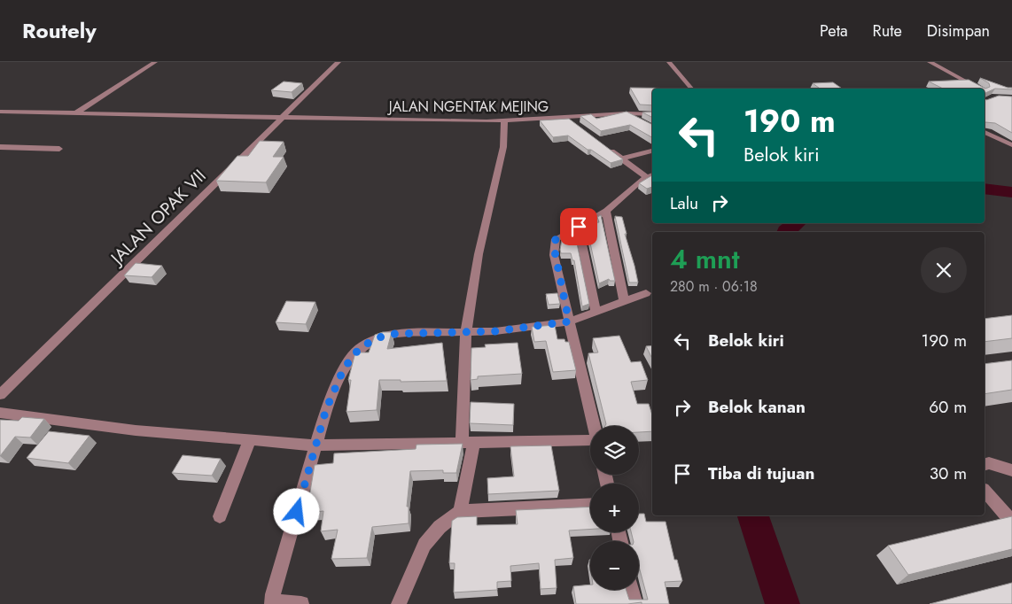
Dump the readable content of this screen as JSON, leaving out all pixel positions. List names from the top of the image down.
{
  "streets": {
    "street": ["JALAN NGENTAK MEJING", "JALAN OPAK VII"]
  },
  "crossings": [
    ["JALAN NGENTAK MEJING", "JALAN OPAK VII"]
  ],
  "page": {
    "header": "Routely",
    "nav": ["Peta", "Rute", "Disimpan"],
    "turn": ["190 m", "Belok kiri"],
    "then": "Lalu",
    "heading": ["4 mnt", "280 m · 06:18"],
    "list": [
      {
        "name": "Belok kiri",
        "value": "190 m"
      },
      {
        "name": "Belok kanan",
        "value": "60 m"
      },
      {
        "name": "Tiba di tujuan",
        "value": "30 m"
      }
    ],
    "map_buttons": ["+", "−"]
  }
}
